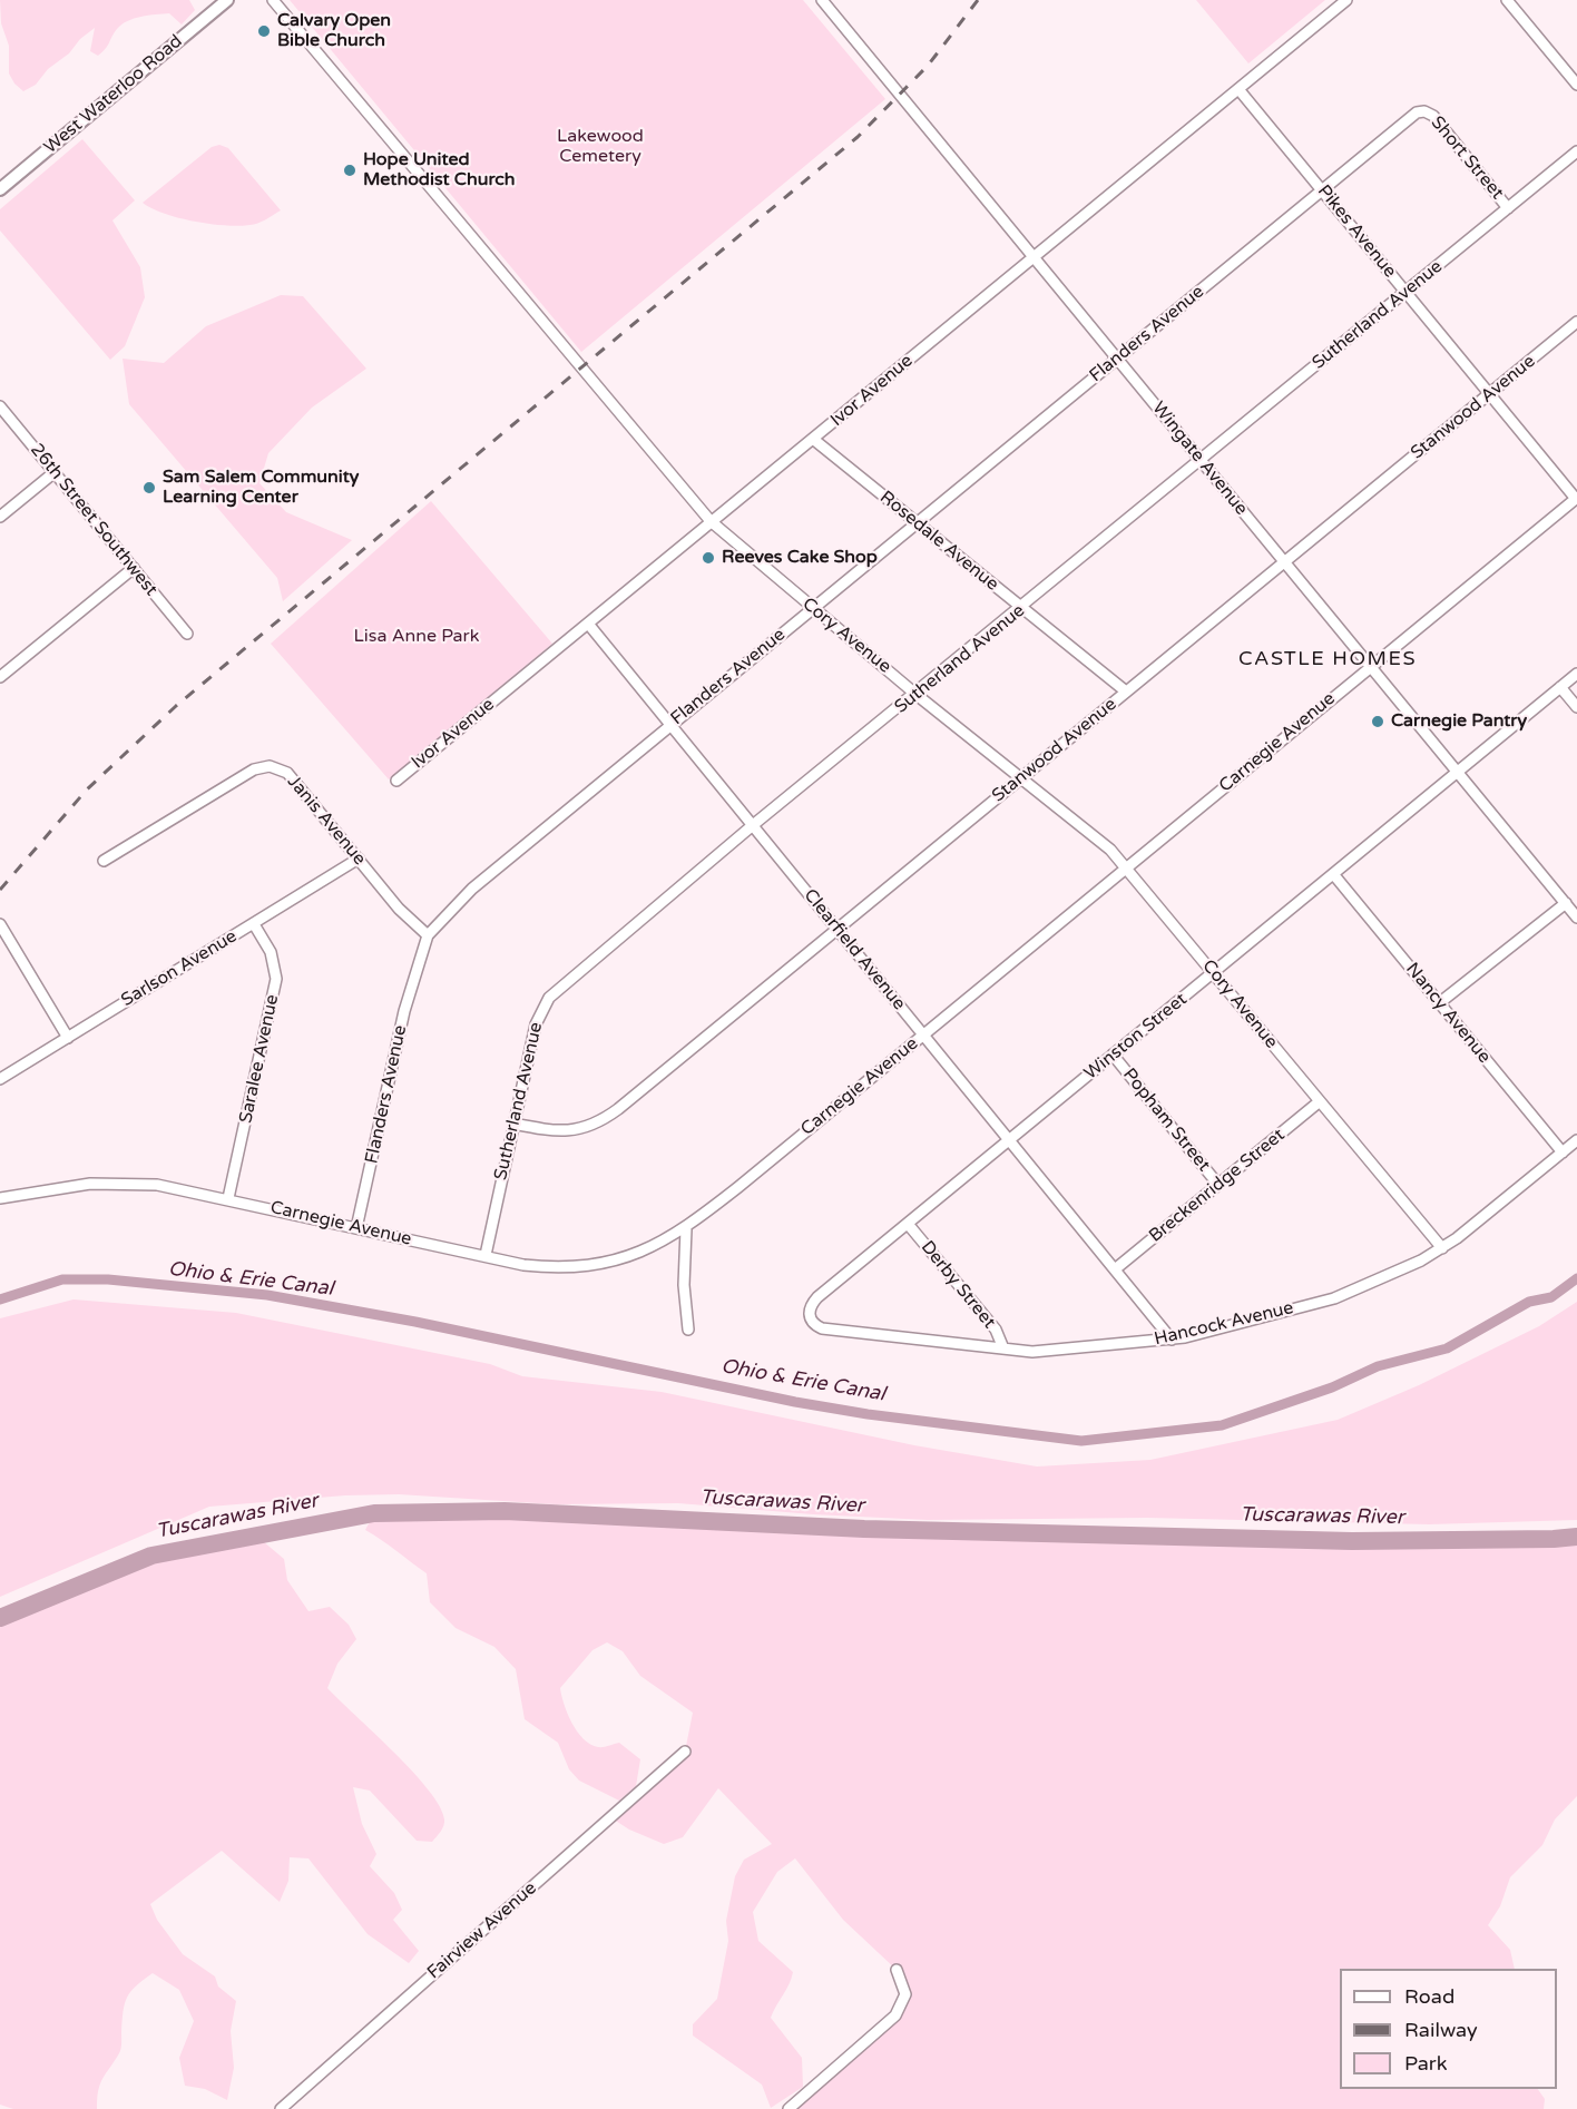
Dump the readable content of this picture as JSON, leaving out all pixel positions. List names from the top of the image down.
{
  "streets": {
    "main road": ["West Waterloo Road"],
    "street": [
      "Short Street",
      "Pikes Avenue",
      "Sutherland Avenue",
      "Flanders Avenue",
      "Ivor Avenue",
      "Stanwood Avenue",
      "Wingate Avenue",
      "26th Street Southwest",
      "Rosedale Avenue",
      "Cory Avenue",
      "Carnegie Avenue",
      "Janis Avenue",
      "Clearfield Avenue",
      "Sarlson Avenue",
      "Nancy Avenue",
      "Winston Street",
      "Saralee Avenue",
      "Popham Street",
      "Breckenridge Street",
      "Derby Street",
      "Hancock Avenue",
      "Fairview Avenue"
    ]
  },
  "crossings": [
    ["Short Street", "Sutherland Avenue"],
    ["Short Street", "Flanders Avenue"],
    ["Pikes Avenue", "Sutherland Avenue"],
    ["Pikes Avenue", "Flanders Avenue"],
    ["Pikes Avenue", "Ivor Avenue"],
    ["Pikes Avenue", "Stanwood Avenue"],
    ["Pikes Avenue", "Carnegie Avenue"],
    ["Sutherland Avenue", "Stanwood Avenue"],
    ["Sutherland Avenue", "Wingate Avenue"],
    ["Sutherland Avenue", "Rosedale Avenue"],
    ["Sutherland Avenue", "Cory Avenue"],
    ["Sutherland Avenue", "Carnegie Avenue"],
    ["Sutherland Avenue", "Clearfield Avenue"],
    ["Flanders Avenue", "Wingate Avenue"],
    ["Flanders Avenue", "Rosedale Avenue"],
    ["Flanders Avenue", "Cory Avenue"],
    ["Flanders Avenue", "Carnegie Avenue"],
    ["Flanders Avenue", "Janis Avenue"],
    ["Flanders Avenue", "Clearfield Avenue"],
    ["Ivor Avenue", "Wingate Avenue"],
    ["Ivor Avenue", "Rosedale Avenue"],
    ["Ivor Avenue", "Cory Avenue"],
    ["Ivor Avenue", "Clearfield Avenue"],
    ["Stanwood Avenue", "Wingate Avenue"],
    ["Stanwood Avenue", "Rosedale Avenue"],
    ["Stanwood Avenue", "Cory Avenue"],
    ["Stanwood Avenue", "Clearfield Avenue"],
    ["Wingate Avenue", "Carnegie Avenue"],
    ["Wingate Avenue", "Winston Street"],
    ["Cory Avenue", "Carnegie Avenue"],
    ["Cory Avenue", "Winston Street"],
    ["Cory Avenue", "Breckenridge Street"],
    ["Cory Avenue", "Hancock Avenue"],
    ["Carnegie Avenue", "Clearfield Avenue"],
    ["Carnegie Avenue", "Saralee Avenue"],
    ["Janis Avenue", "Sarlson Avenue"],
    ["Clearfield Avenue", "Winston Street"],
    ["Clearfield Avenue", "Breckenridge Street"],
    ["Clearfield Avenue", "Hancock Avenue"],
    ["Sarlson Avenue", "Saralee Avenue"],
    ["Nancy Avenue", "Winston Street"],
    ["Nancy Avenue", "Hancock Avenue"],
    ["Winston Street", "Popham Street"],
    ["Winston Street", "Derby Street"],
    ["Winston Street", "Hancock Avenue"],
    ["Popham Street", "Breckenridge Street"],
    ["Derby Street", "Hancock Avenue"]
  ],
  "districts": ["CASTLE HOMES"],
  "water": ["Ohio & Erie Canal", "Tuscarawas River"],
  "parks": ["Lakewood Cemetery", "Lisa Anne Park"],
  "places": [
    "Calvary Open Bible Church",
    "Hope United Methodist Church",
    "Sam Salem Community Learning Center",
    "Reeves Cake Shop",
    "Carnegie Pantry"
  ],
  "legend": ["Road", "Railway", "Park"]
}
